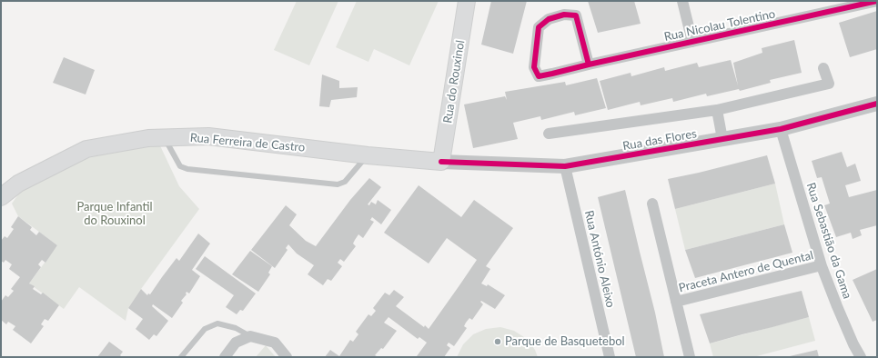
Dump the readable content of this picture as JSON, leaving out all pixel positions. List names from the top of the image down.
{
  "streets": {
    "main road": ["Rua do Rouxinol", "Rua Ferreira de Castro"],
    "street": [
      "Rua Nicolau Tolentino",
      "Rua das Flores",
      "Rua Sebastião da Gama",
      "Rua António Aleixo",
      "Praceta Antero de Quental"
    ]
  },
  "crossings": [
    ["Rua do Rouxinol", "Rua das Flores"],
    ["Rua do Rouxinol", "Rua Ferreira de Castro"],
    ["Rua das Flores", "Rua Ferreira de Castro"],
    ["Rua das Flores", "Rua Sebastião da Gama"],
    ["Rua das Flores", "Rua António Aleixo"],
    ["Rua Sebastião da Gama", "Praceta Antero de Quental"]
  ],
  "parks": ["Parque Infantil do Rouxinol"],
  "places": ["Parque de Basquetebol"]
}
